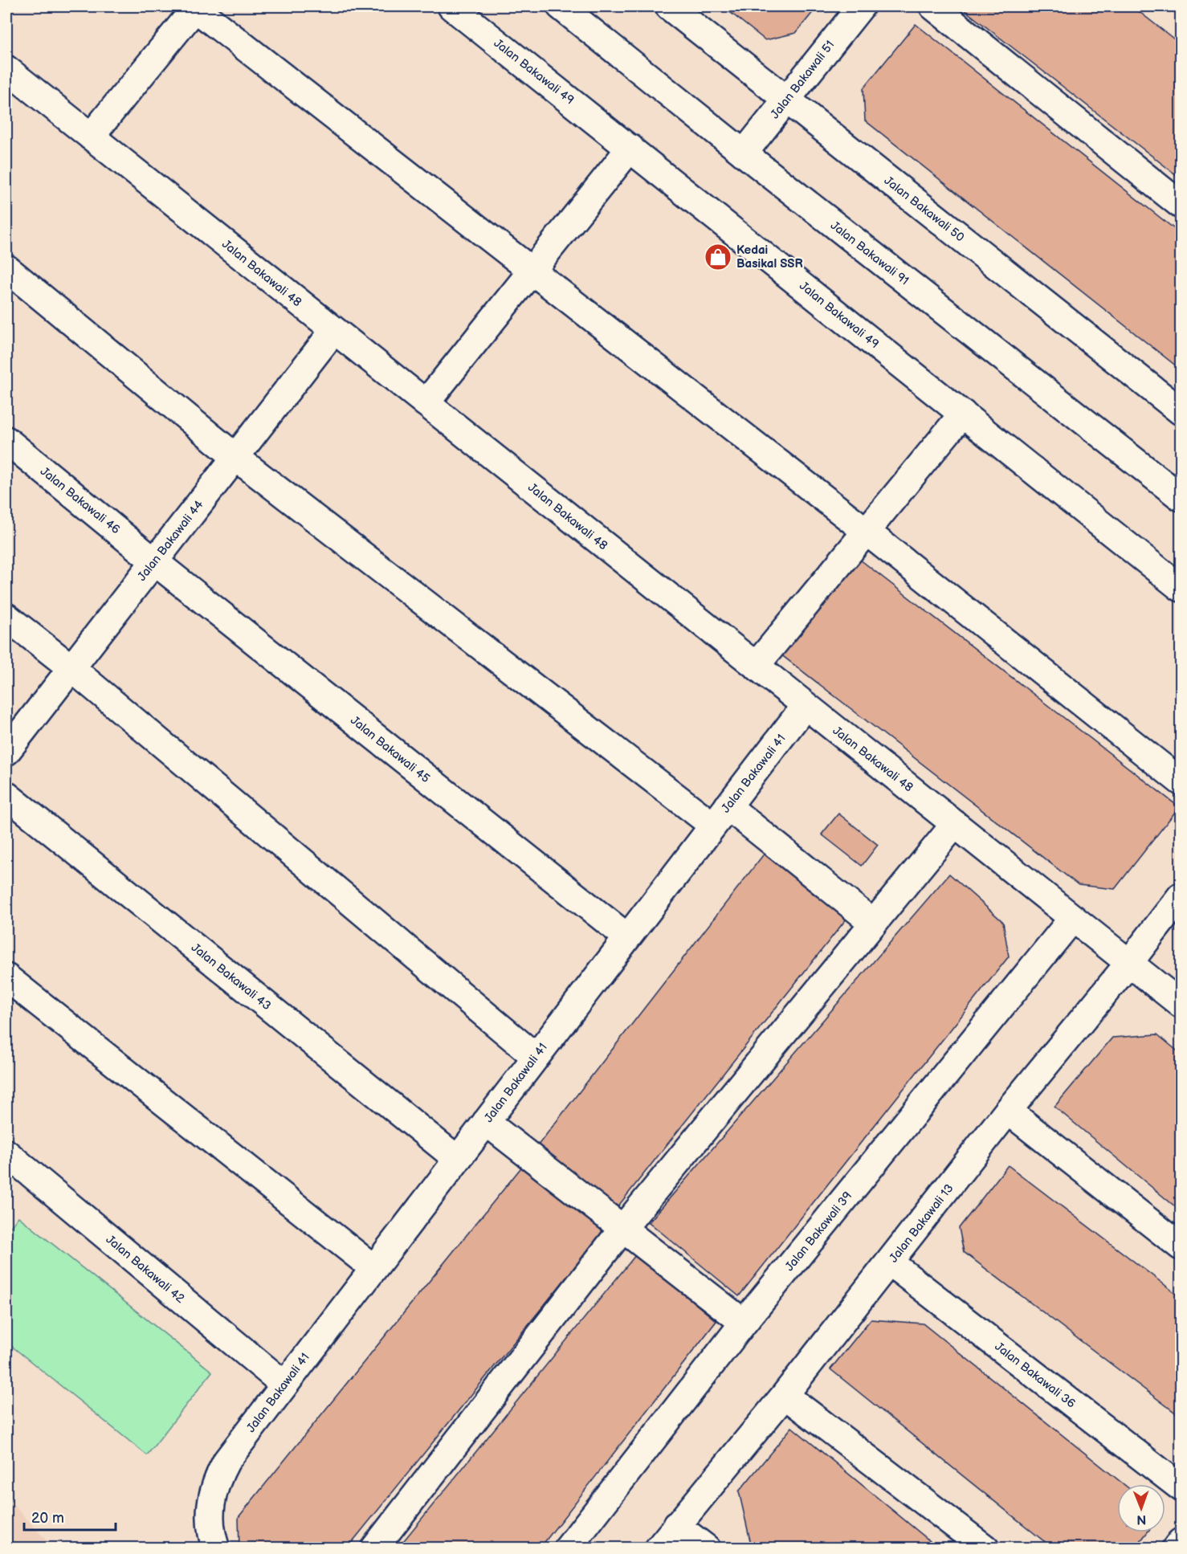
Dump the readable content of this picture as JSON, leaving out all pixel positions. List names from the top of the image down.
{
  "streets": {
    "street": [
      "Jalan Bakawali 49",
      "Jalan Bakawali 51",
      "Jalan Bakawali 50",
      "Jalan Bakawali 91",
      "Jalan Bakawali 48",
      "Jalan Bakawali 46",
      "Jalan Bakawali 44",
      "Jalan Bakawali 45",
      "Jalan Bakawali 41",
      "Jalan Bakawali 43",
      "Jalan Bakawali 13",
      "Jalan Bakawali 39",
      "Jalan Bakawali 42",
      "Jalan Bakawali 36"
    ]
  },
  "crossings": [
    ["Jalan Bakawali 51", "Jalan Bakawali 50"],
    ["Jalan Bakawali 51", "Jalan Bakawali 91"],
    ["Jalan Bakawali 48", "Jalan Bakawali 44"],
    ["Jalan Bakawali 48", "Jalan Bakawali 41"],
    ["Jalan Bakawali 48", "Jalan Bakawali 13"],
    ["Jalan Bakawali 48", "Jalan Bakawali 39"],
    ["Jalan Bakawali 46", "Jalan Bakawali 44"],
    ["Jalan Bakawali 46", "Jalan Bakawali 45"],
    ["Jalan Bakawali 44", "Jalan Bakawali 45"],
    ["Jalan Bakawali 45", "Jalan Bakawali 41"],
    ["Jalan Bakawali 41", "Jalan Bakawali 43"],
    ["Jalan Bakawali 41", "Jalan Bakawali 42"],
    ["Jalan Bakawali 13", "Jalan Bakawali 36"]
  ],
  "places": {
    "shop": ["Kedai Basikal SSR"]
  },
  "scale_bar": "20 m",
  "north": "bottom"
}
